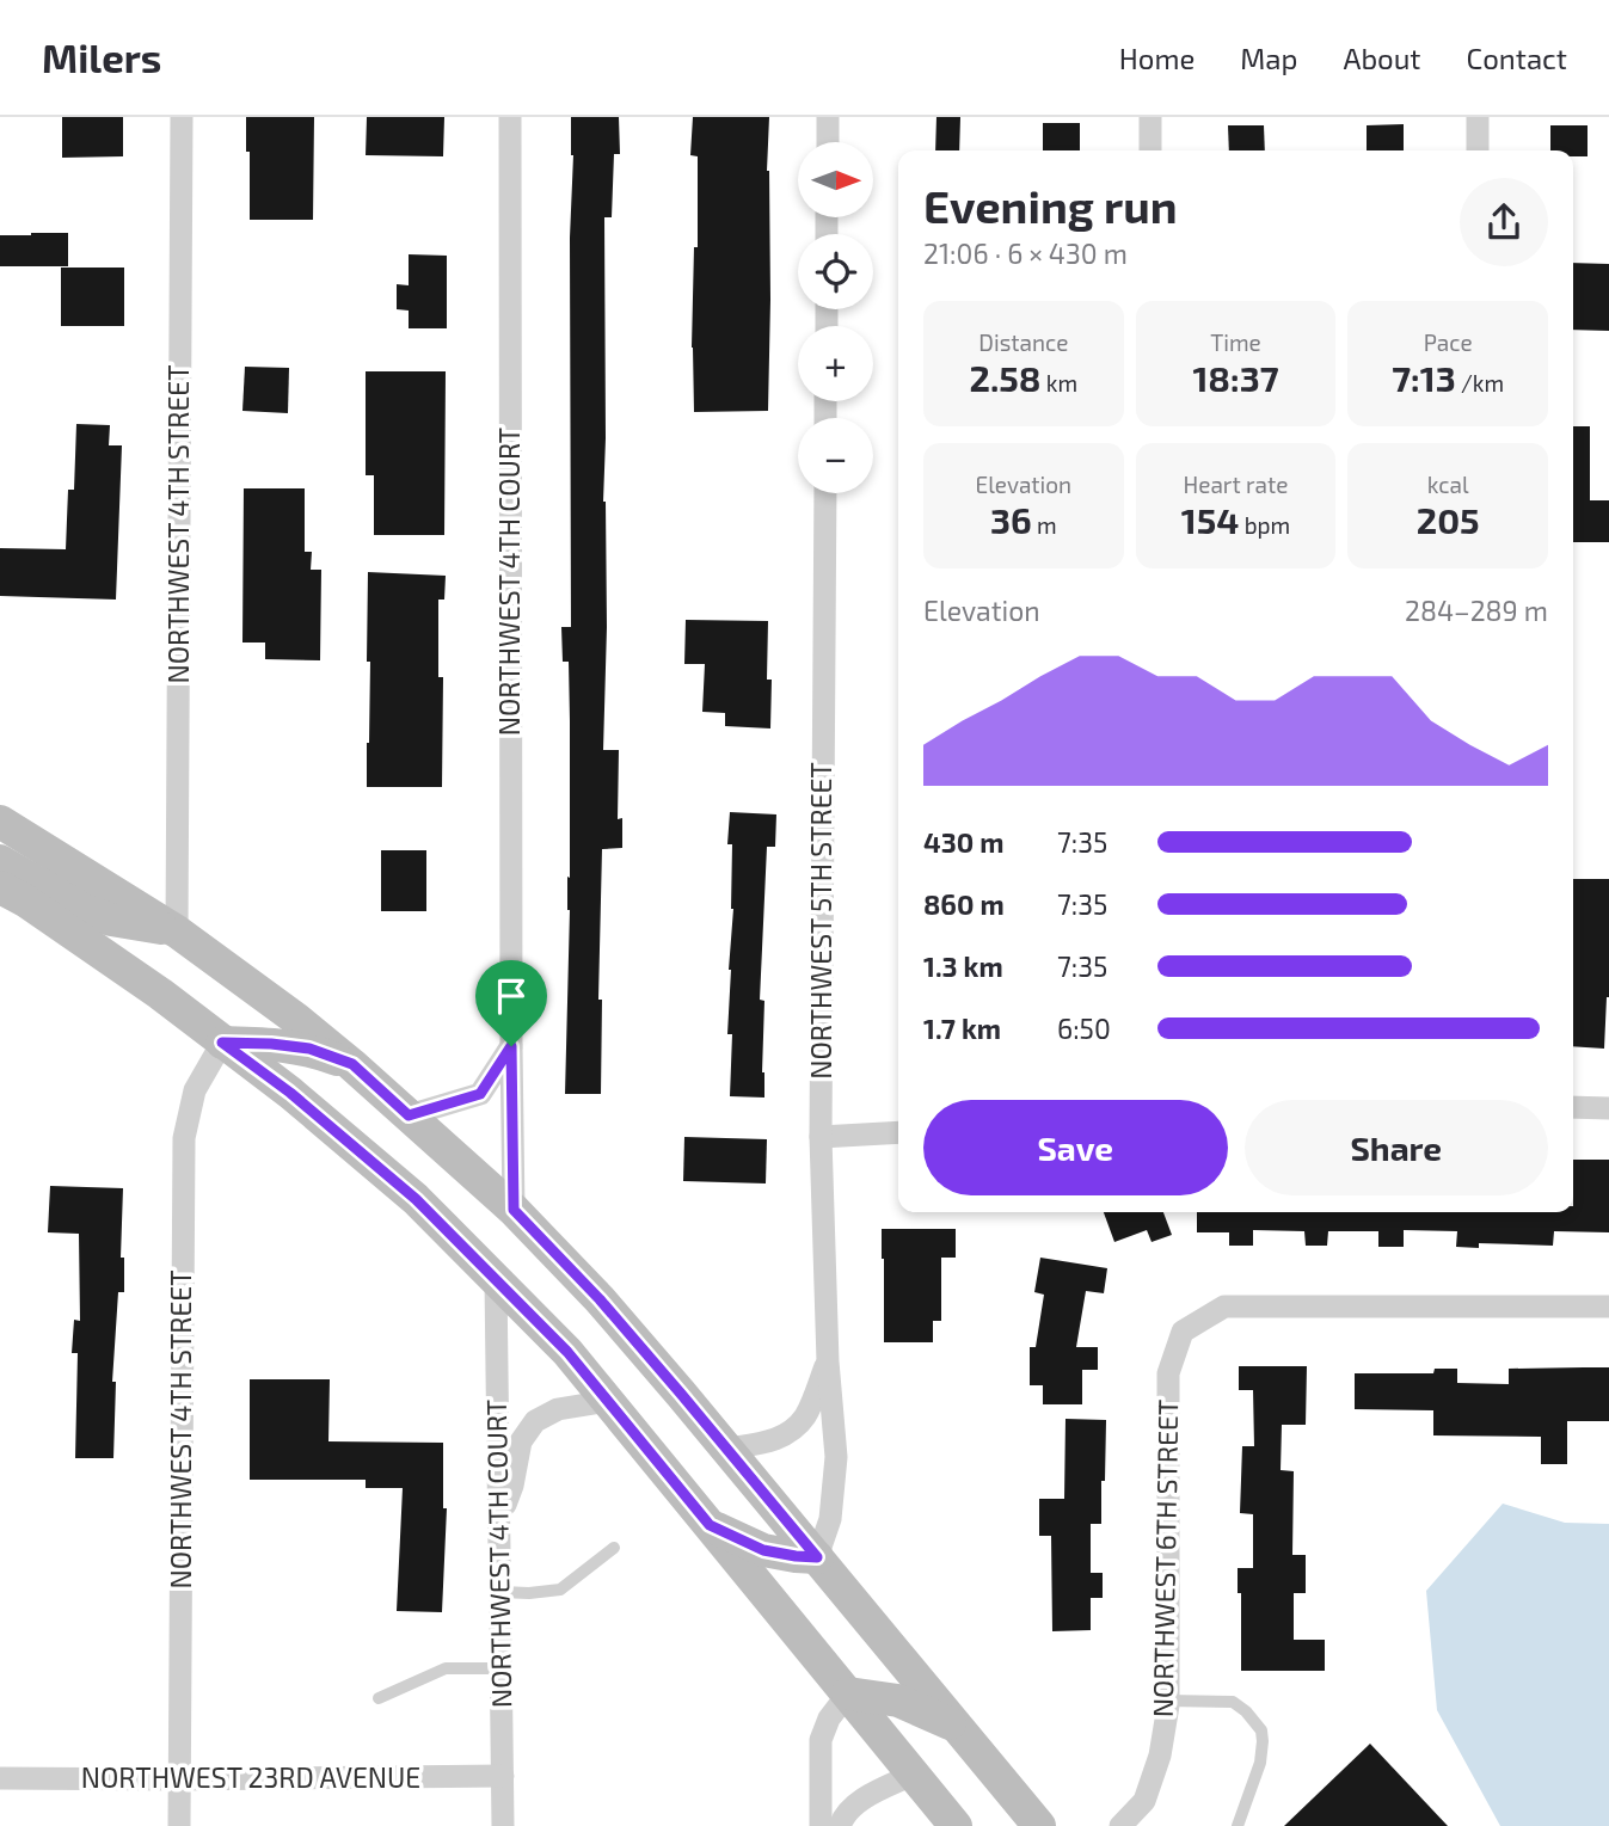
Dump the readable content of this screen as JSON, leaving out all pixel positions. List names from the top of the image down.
{
  "streets": {
    "street": [
      "NORTHWEST 4TH STREET",
      "NORTHWEST 4TH COURT",
      "NORTHWEST 5TH STREET",
      "NORTHWEST 6TH STREET",
      "NORTHWEST 23RD AVENUE"
    ]
  },
  "crossings": [
    ["NORTHWEST 4TH STREET", "NORTHWEST 23RD AVENUE"],
    ["NORTHWEST 4TH COURT", "NORTHWEST 23RD AVENUE"]
  ],
  "north": "right",
  "page": {
    "header": "Milers",
    "nav": [
      "Home",
      "Map",
      "About",
      "Contact"
    ],
    "map_buttons": ["+", "−"],
    "heading": ["Evening run", "21:06 · 6 × 430 m"],
    "stats": [
      ["Distance", "2.58 km"],
      ["Time", "18:37"],
      ["Pace", "7:13 /km"],
      ["Elevation", "36 m"],
      ["Heart rate", "154 bpm"],
      ["kcal", "205"]
    ],
    "chart": ["Elevation", "284–289 m"],
    "list": [
      {
        "name": "430 m",
        "note": "7:35"
      },
      {
        "name": "860 m",
        "note": "7:35"
      },
      {
        "name": "1.3 km",
        "note": "7:35"
      },
      {
        "name": "1.7 km",
        "note": "6:50"
      }
    ],
    "buttons": ["Save", "Share"]
  }
}
